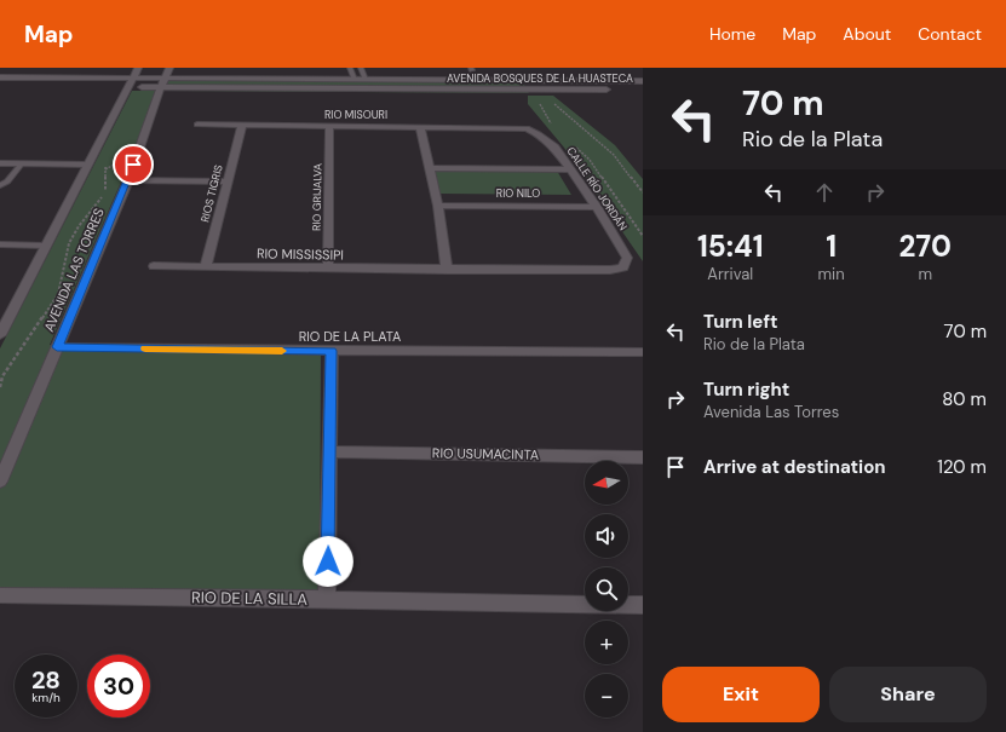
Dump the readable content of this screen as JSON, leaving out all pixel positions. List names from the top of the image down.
{
  "streets": {
    "street": [
      "AVENIDA BOSQUES DE LA HUASTECA",
      "RIO MISOURI",
      "CALLE RÍO JORDÁN",
      "RIOS TIGRIS",
      "RIO NILO",
      "RIO GRIJALVA",
      "RIO MISSISSIPI",
      "AVENIDA LAS TORRES",
      "RIO DE LA PLATA",
      "RIO USUMACINTA",
      "RIO DE LA SILLA"
    ]
  },
  "crossings": [
    ["AVENIDA BOSQUES DE LA HUASTECA", "AVENIDA LAS TORRES"],
    ["RIO MISOURI", "CALLE RÍO JORDÁN"],
    ["RIO MISOURI", "RIOS TIGRIS"],
    ["RIO MISOURI", "RIO GRIJALVA"],
    ["CALLE RÍO JORDÁN", "RIO NILO"],
    ["CALLE RÍO JORDÁN", "RIO MISSISSIPI"],
    ["RIOS TIGRIS", "RIO MISSISSIPI"],
    ["RIO GRIJALVA", "RIO MISSISSIPI"],
    ["AVENIDA LAS TORRES", "RIO DE LA PLATA"]
  ],
  "north": "left",
  "page": {
    "header": "Map",
    "nav": [
      "Home",
      "Map",
      "About",
      "Contact"
    ],
    "turn": ["70 m", "Rio de la Plata"],
    "eta": [
      "15:41",
      "Arrival",
      "1",
      "min",
      "270",
      "m"
    ],
    "list": [
      {
        "name": "Turn left",
        "note": "Rio de la Plata",
        "value": "70 m"
      },
      {
        "name": "Turn right",
        "note": "Avenida Las Torres",
        "value": "80 m"
      },
      {
        "name": "Arrive at destination",
        "value": "120 m"
      }
    ],
    "map_buttons": ["+", "−"],
    "speed": "28 km/h",
    "limit": "30",
    "buttons": ["Exit", "Share"]
  }
}
